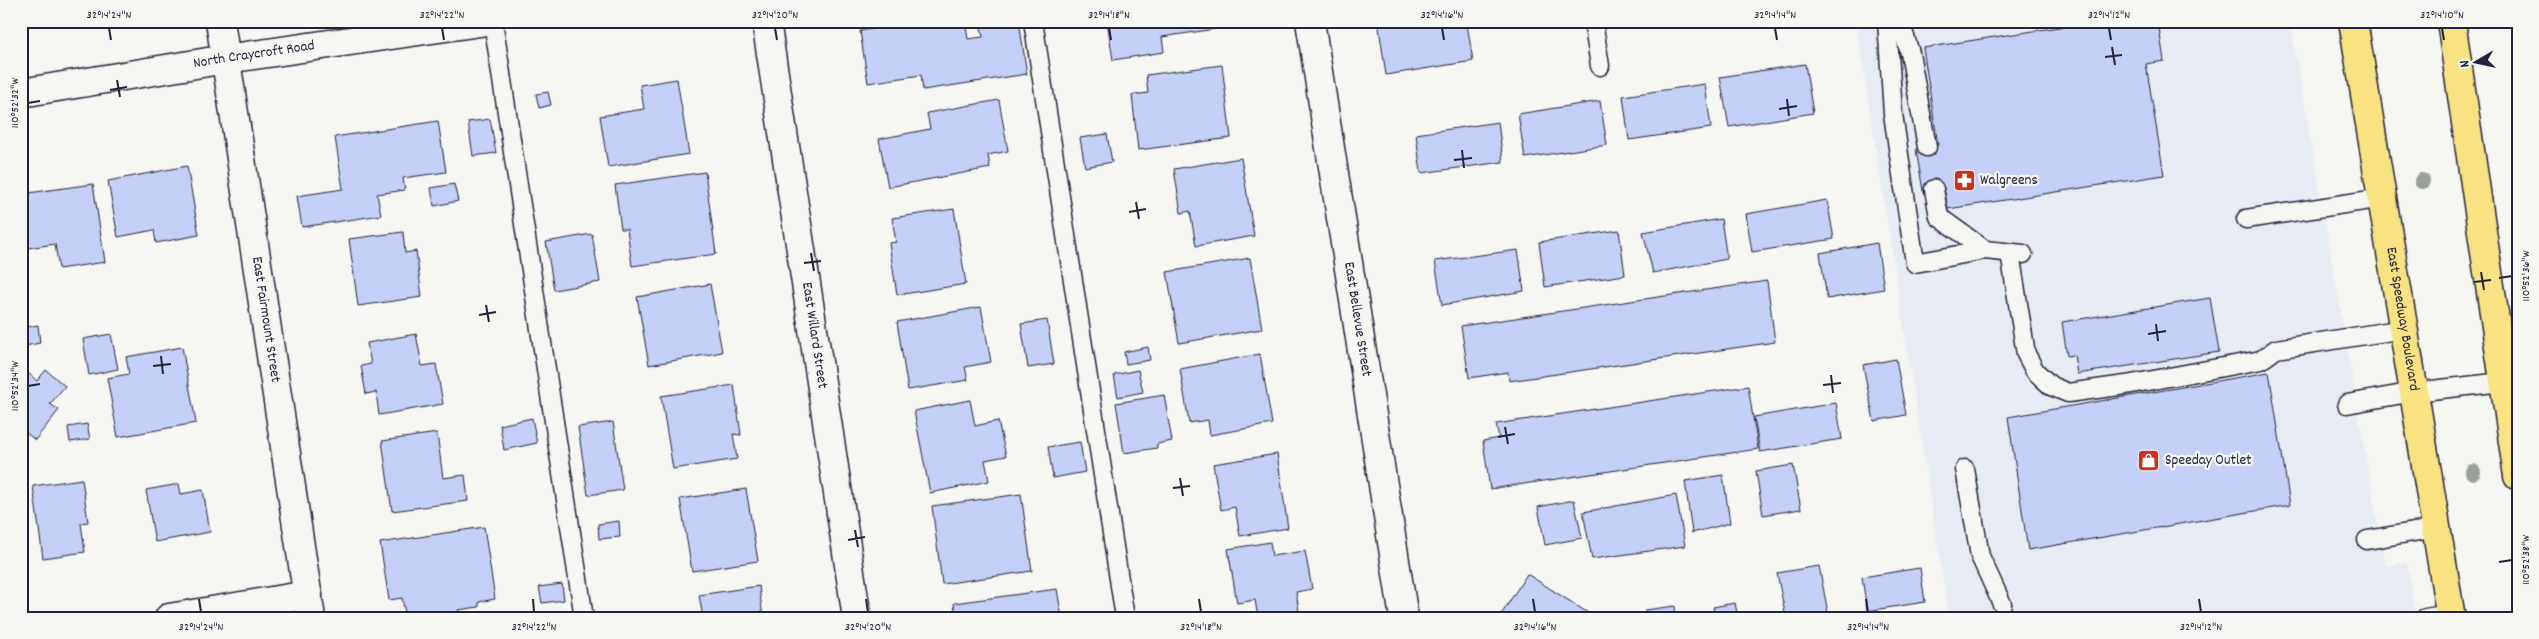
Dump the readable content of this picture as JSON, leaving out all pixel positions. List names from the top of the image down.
{
  "streets": {
    "main road": ["East Speedway Boulevard"],
    "street": [
      "North Craycroft Road",
      "East Fairmount Street",
      "East Bellevue Street",
      "East Willard Street"
    ]
  },
  "crossings": [
    ["North Craycroft Road", "East Fairmount Street"]
  ],
  "places": {
    "pharmacy": ["Walgreens"],
    "shop": ["Speeday Outlet"]
  },
  "north": "left",
  "coordinates": [
    "32°14'24\"N",
    "32°14'22\"N",
    "32°14'20\"N",
    "32°14'18\"N",
    "32°14'16\"N",
    "32°14'14\"N",
    "32°14'12\"N",
    "32°14'10\"N",
    "110°52'32\"W",
    "110°52'36\"W",
    "110°52'34\"W",
    "110°52'38\"W"
  ]
}
